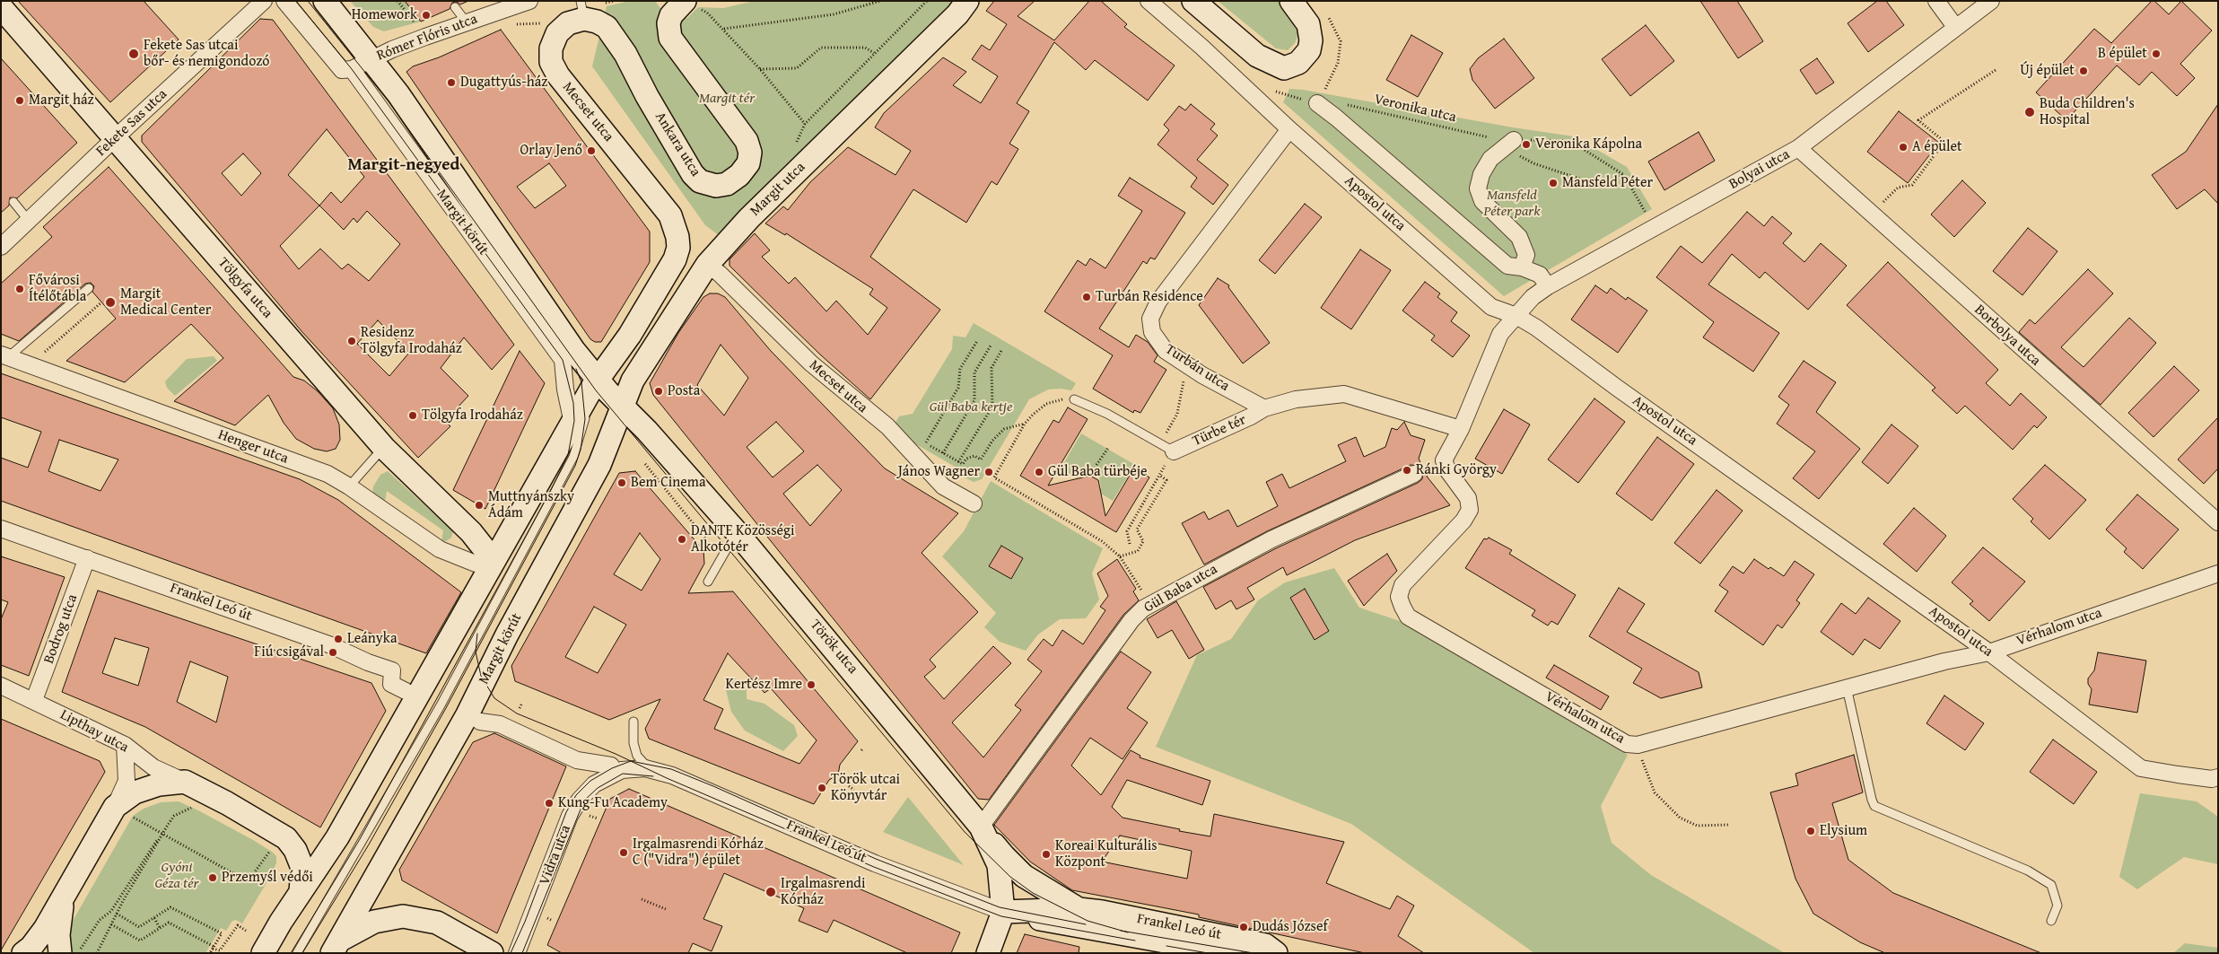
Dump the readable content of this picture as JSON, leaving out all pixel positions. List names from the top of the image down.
{
  "streets": {
    "main road": [
      "Mecset utca",
      "Ankara utca",
      "Margit utca",
      "Margit körút",
      "Tölgyfa utca",
      "Frankel Leó út",
      "Török utca"
    ],
    "street": [
      "Rómer Flóris utca",
      "Fekete Sas utca",
      "Bolyai utca",
      "Apostol utca",
      "Borbolya utca",
      "Turbán utca",
      "Türbe tér",
      "Henger utca",
      "Gül Baba utca",
      "Vérhalom utca",
      "Bodrog utca",
      "Lipthay utca",
      "Vidra utca"
    ],
    "path": ["Veronika utca"]
  },
  "crossings": [
    ["Rómer Flóris utca", "Margit körút"],
    ["Mecset utca", "Ankara utca"],
    ["Mecset utca", "Margit utca"],
    ["Mecset utca", "Margit körút"],
    ["Fekete Sas utca", "Tölgyfa utca"],
    ["Bolyai utca", "Apostol utca"],
    ["Bolyai utca", "Borbolya utca"],
    ["Bolyai utca", "Vérhalom utca"],
    ["Margit utca", "Margit körút"],
    ["Margit utca", "Török utca"],
    ["Apostol utca", "Turbán utca"],
    ["Apostol utca", "Vérhalom utca"],
    ["Margit körút", "Tölgyfa utca"],
    ["Margit körút", "Henger utca"],
    ["Margit körút", "Török utca"],
    ["Tölgyfa utca", "Henger utca"],
    ["Turbán utca", "Türbe tér"],
    ["Gül Baba utca", "Frankel Leó út"],
    ["Gül Baba utca", "Török utca"],
    ["Frankel Leó út", "Bodrog utca"],
    ["Frankel Leó út", "Török utca"],
    ["Frankel Leó út", "Vidra utca"],
    ["Bodrog utca", "Lipthay utca"]
  ],
  "districts": ["Margit-negyed"],
  "parks": [
    "Margit tér",
    "Mansfeld Péter park",
    "Gül Baba kertje",
    "Gyóni Géza tér"
  ],
  "places": [
    "Homework",
    "Fekete Sas utcai bőr- és nemigondozó",
    "B épület",
    "Új épület",
    "Dugattyús-ház",
    "Margit ház",
    "Buda Children's Hospital",
    "Veronika Kápolna",
    "A épület",
    "Orlay Jenő",
    "Mansfeld Péter",
    "Fővárosi Ítélőtábla",
    "Turbán Residence",
    "Margit Medical Center",
    "Residenz Tölgyfa Irodaház",
    "Posta",
    "Tölgyfa Irodaház",
    "Ránki György",
    "János Wagner",
    "Gül Baba türbéje",
    "Bem Cinema",
    "Muttnyánszky Ádám",
    "DANTE Közösségi Alkotótér",
    "Leányka",
    "Fiú csigával",
    "Kertész Imre",
    "Török utcai Könyvtár",
    "Kung-Fu Academy",
    "Elysium",
    "Irgalmasrendi Kórház C (\"Vidra\") épület",
    "Koreai Kulturális Központ",
    "Przemyśl védői",
    "Irgalmasrendi Kórház",
    "Dudás József"
  ]
}
